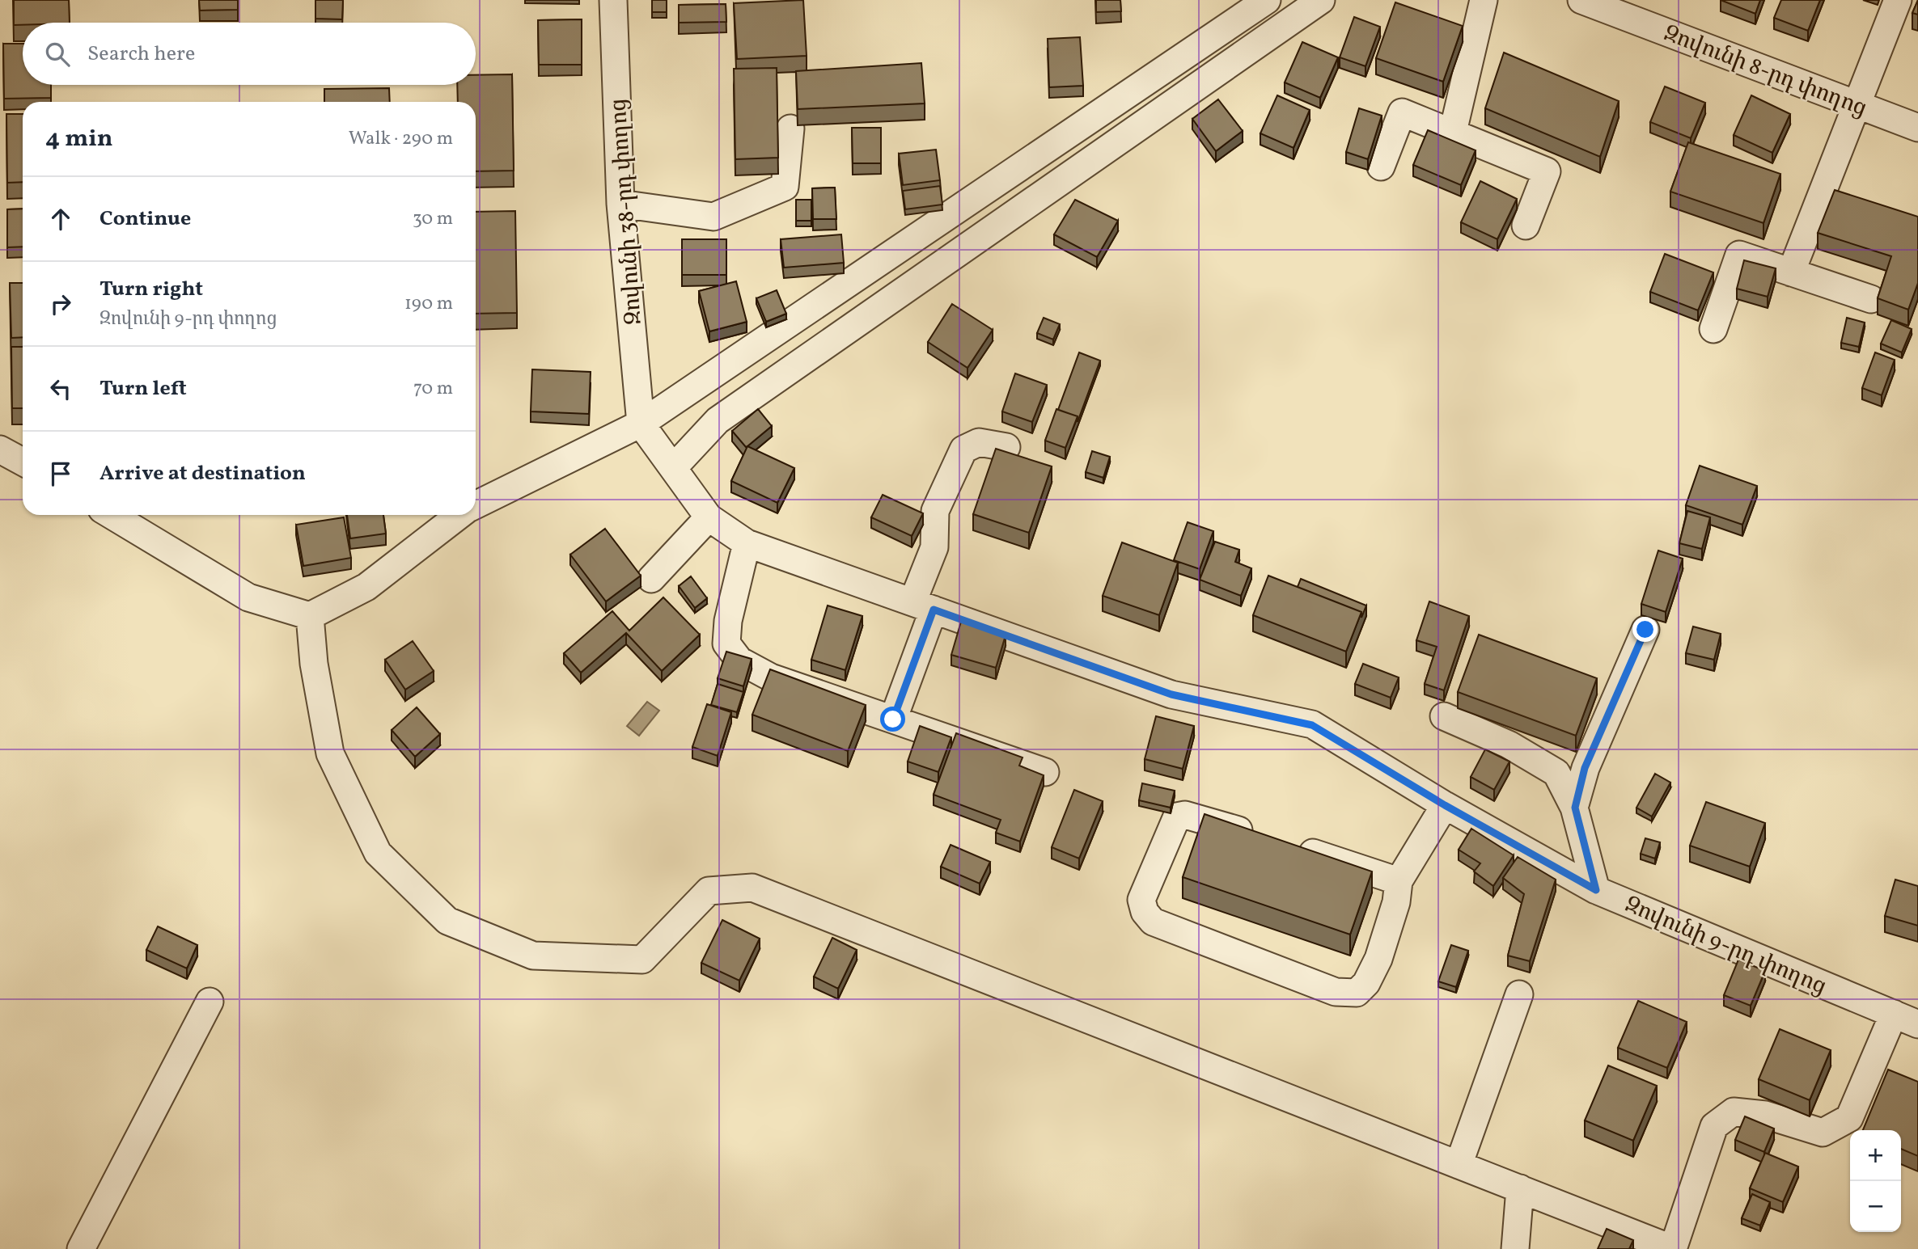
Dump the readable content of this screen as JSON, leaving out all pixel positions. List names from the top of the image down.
{
  "streets": {
    "street": ["Զովունի 8-րդ փողոց", "Զովունի 38-րդ փողոց", "Զովունի 9-րդ փողոց"]
  },
  "crossings": [
    ["Զովունի 38-րդ փողոց", "Զովունի 9-րդ փողոց"]
  ],
  "page": {
    "search": "Search here",
    "heading": ["4 min", "Walk · 290 m"],
    "list": [
      ["Continue", "30 m"],
      ["Turn right", "Զովունի 9-րդ փողոց", "190 m"],
      ["Turn left", "70 m"],
      "Arrive at destination"
    ],
    "map_buttons": ["+", "−"]
  }
}
